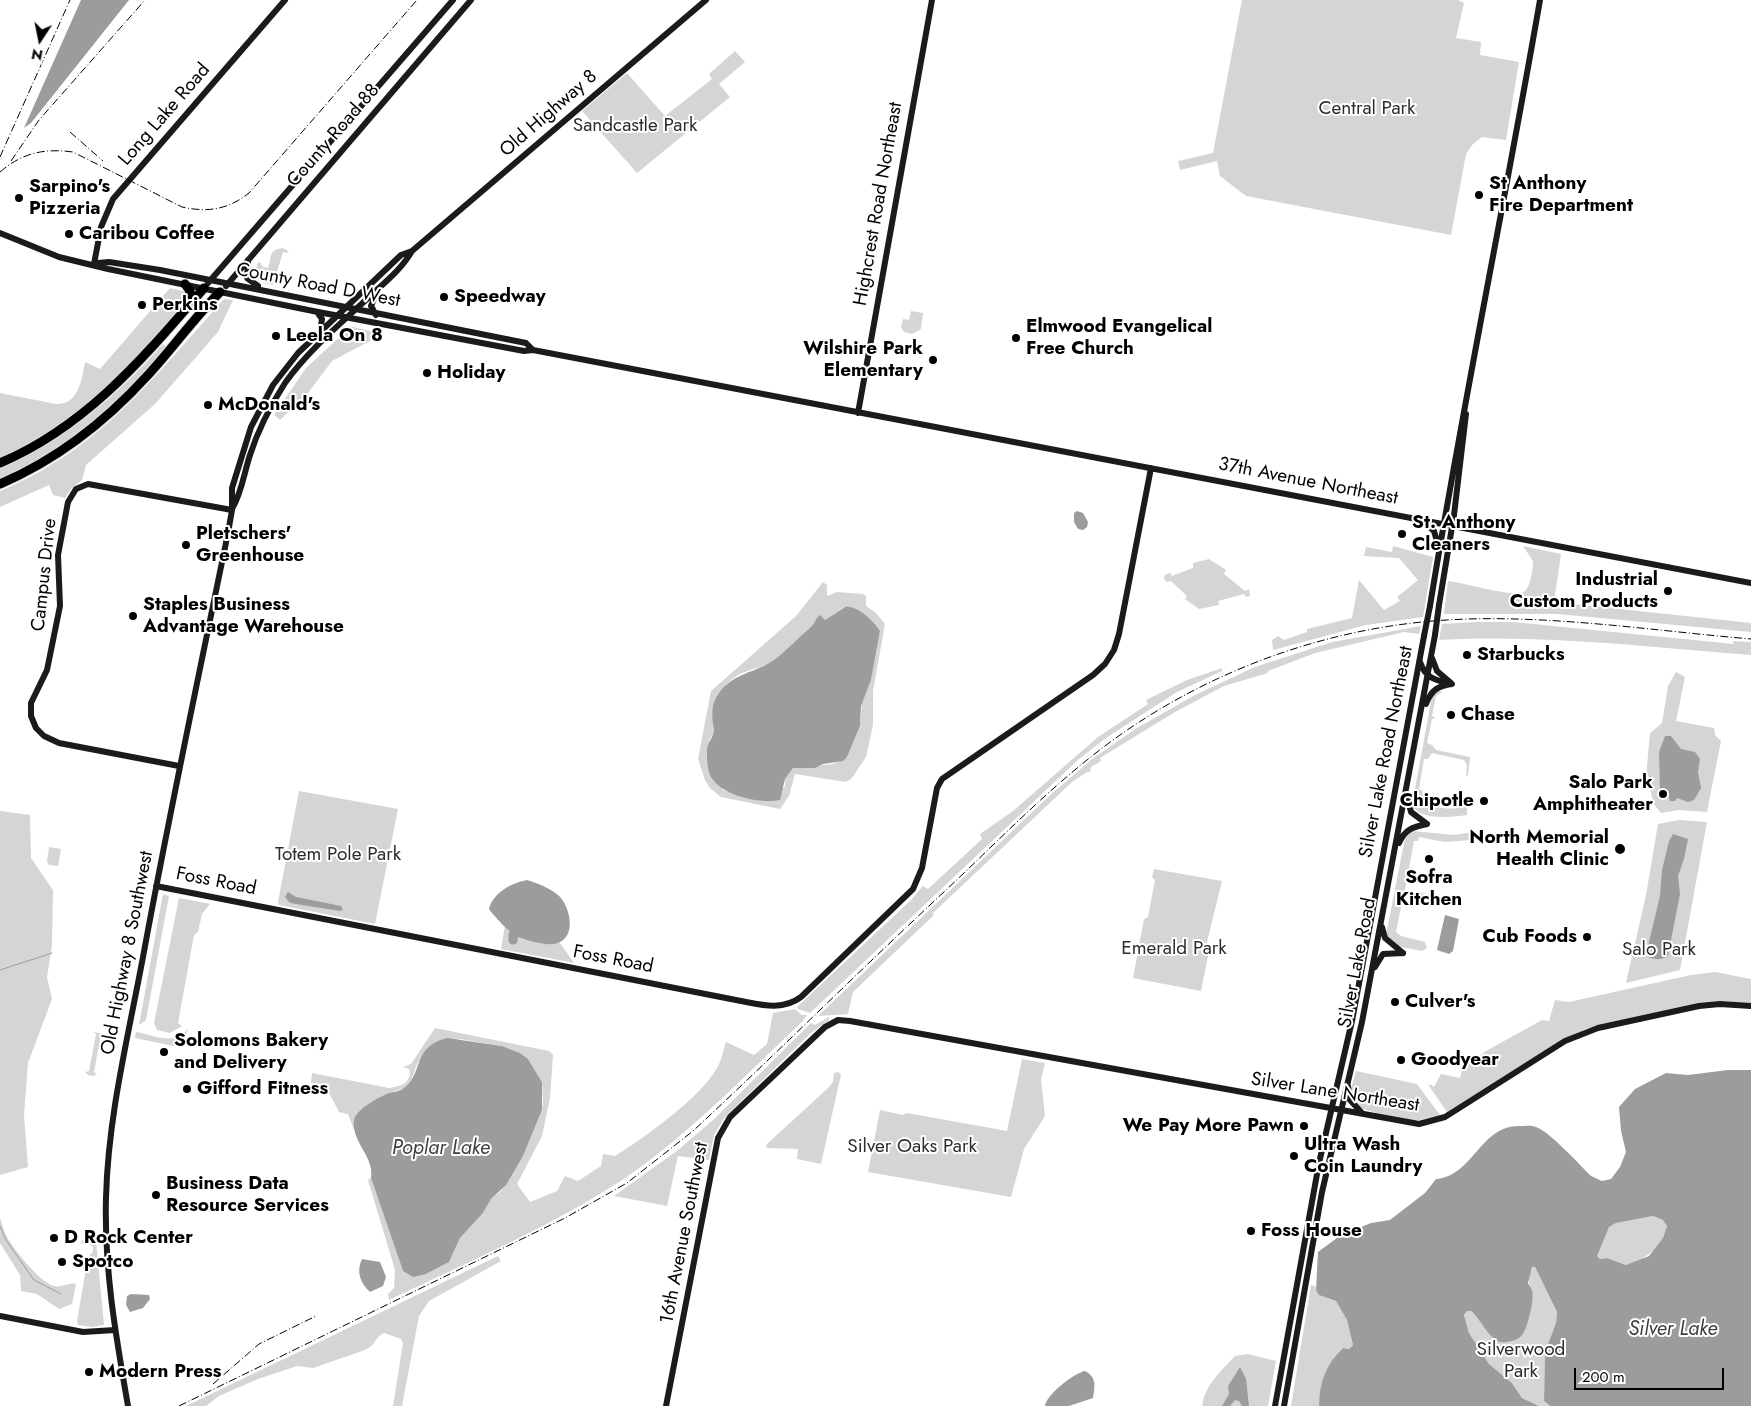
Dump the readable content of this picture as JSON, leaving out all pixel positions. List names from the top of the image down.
{
  "streets": {
    "street": [
      "Old Highway 8",
      "Long Lake Road",
      "County Road 88",
      "Highcrest Road Northeast",
      "County Road D West",
      "37th Avenue Northeast",
      "Campus Drive",
      "Silver Lake Road Northeast",
      "Foss Road",
      "Old Highway 8 Southwest",
      "Silver Lake Road",
      "Silver Lane Northeast",
      "16th Avenue Southwest"
    ]
  },
  "crossings": [
    ["Old Highway 8", "County Road D West"],
    ["Old Highway 8", "Old Highway 8 Southwest"],
    ["Long Lake Road", "County Road D West"],
    ["County Road 88", "County Road D West"],
    ["Highcrest Road Northeast", "County Road D West"],
    ["Highcrest Road Northeast", "37th Avenue Northeast"],
    ["County Road D West", "37th Avenue Northeast"],
    ["County Road D West", "Old Highway 8 Southwest"],
    ["37th Avenue Northeast", "Silver Lake Road Northeast"],
    ["37th Avenue Northeast", "Foss Road"],
    ["37th Avenue Northeast", "Silver Lake Road"],
    ["Campus Drive", "Old Highway 8 Southwest"],
    ["Silver Lake Road Northeast", "Silver Lake Road"],
    ["Silver Lake Road Northeast", "Silver Lane Northeast"],
    ["Foss Road", "Old Highway 8 Southwest"],
    ["Silver Lake Road", "Silver Lane Northeast"],
    ["Silver Lane Northeast", "16th Avenue Southwest"]
  ],
  "water": ["Poplar Lake", "Silver Lake"],
  "parks": [
    "Central Park",
    "Sandcastle Park",
    "Totem Pole Park",
    "Emerald Park",
    "Salo Park",
    "Silver Oaks Park",
    "Silverwood Park"
  ],
  "places": [
    "St Anthony Fire Department",
    "Sarpino's Pizzeria",
    "Caribou Coffee",
    "Speedway",
    "Perkins",
    "Leela On 8",
    "Elmwood Evangelical Free Church",
    "Wilshire Park Elementary",
    "Holiday",
    "McDonald's",
    "St. Anthony Cleaners",
    "Pletschers' Greenhouse",
    "Industrial Custom Products",
    "Staples Business Advantage Warehouse",
    "Starbucks",
    "Chase",
    "Salo Park Amphitheater",
    "Chipotle",
    "North Memorial Health Clinic",
    "Sofra Kitchen",
    "Cub Foods",
    "Culver's",
    "Solomons Bakery and Delivery",
    "Goodyear",
    "Gifford Fitness",
    "We Pay More Pawn",
    "Ultra Wash Coin Laundry",
    "Business Data Resource Services",
    "Foss House",
    "D Rock Center",
    "Spotco",
    "Modern Press"
  ],
  "scale_bar": "200 m",
  "north": "bottom"
}
